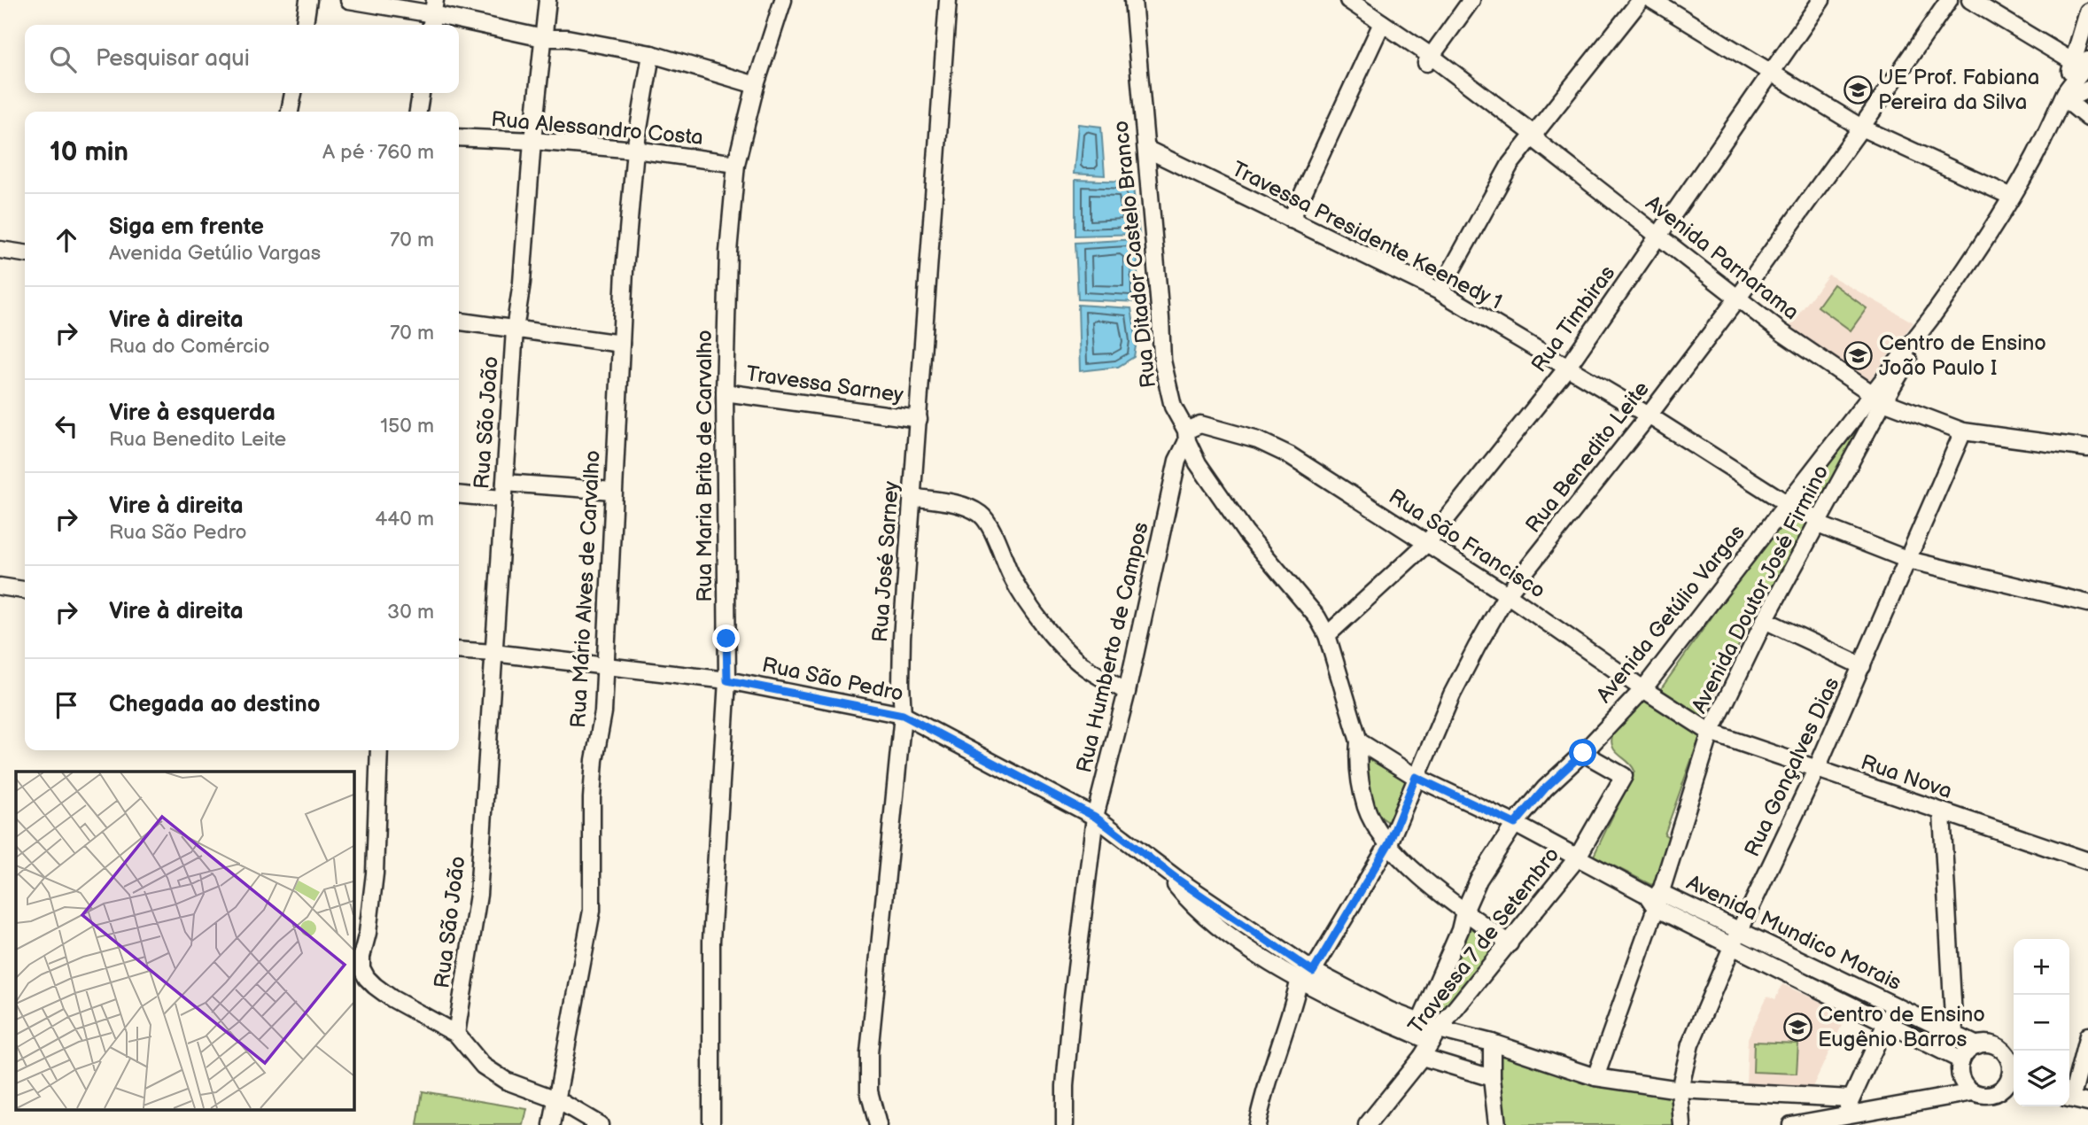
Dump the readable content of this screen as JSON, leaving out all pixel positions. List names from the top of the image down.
{
  "streets": {
    "street": [
      "Rua Alessandro Costa",
      "Travessa Presidente Keenedy 1",
      "Rua Ditador Castelo Branco",
      "Avenida Parnarama",
      "Rua Timbiras",
      "Travessa Sarney",
      "Rua São João",
      "Rua Benedito Leite",
      "Rua Maria Brito de Carvalho",
      "Rua São Francisco",
      "Rua José Sarney",
      "Rua Mário Alves de Carvalho",
      "Avenida Doutor José Firmino",
      "Avenida Getúlio Vargas",
      "Rua Humberto de Campos",
      "Rua São Pedro",
      "Rua Gonçalves Dias",
      "Rua Nova",
      "Avenida Mundico Morais",
      "Travessa 7 de Setembro"
    ]
  },
  "crossings": [
    ["Rua Alessandro Costa", "Rua São João"],
    ["Rua Alessandro Costa", "Rua Maria Brito de Carvalho"],
    ["Rua Alessandro Costa", "Rua Mário Alves de Carvalho"],
    ["Travessa Presidente Keenedy 1", "Rua Ditador Castelo Branco"],
    ["Travessa Presidente Keenedy 1", "Rua Timbiras"],
    ["Travessa Presidente Keenedy 1", "Rua Benedito Leite"],
    ["Travessa Presidente Keenedy 1", "Avenida Doutor José Firmino"],
    ["Travessa Presidente Keenedy 1", "Avenida Getúlio Vargas"],
    ["Travessa Presidente Keenedy 1", "Rua Gonçalves Dias"],
    ["Rua Ditador Castelo Branco", "Rua Timbiras"],
    ["Rua Ditador Castelo Branco", "Rua Benedito Leite"],
    ["Rua Ditador Castelo Branco", "Rua São Francisco"],
    ["Rua Ditador Castelo Branco", "Avenida Getúlio Vargas"],
    ["Rua Ditador Castelo Branco", "Rua Humberto de Campos"],
    ["Rua Ditador Castelo Branco", "Travessa 7 de Setembro"],
    ["Avenida Parnarama", "Rua Timbiras"],
    ["Avenida Parnarama", "Rua Benedito Leite"],
    ["Avenida Parnarama", "Avenida Doutor José Firmino"],
    ["Avenida Parnarama", "Avenida Getúlio Vargas"],
    ["Avenida Parnarama", "Rua Gonçalves Dias"],
    ["Rua Timbiras", "Rua São Francisco"],
    ["Travessa Sarney", "Rua Maria Brito de Carvalho"],
    ["Travessa Sarney", "Rua José Sarney"],
    ["Rua São João", "Rua São Pedro"],
    ["Rua Benedito Leite", "Rua São Francisco"],
    ["Rua Benedito Leite", "Rua São Pedro"],
    ["Rua Maria Brito de Carvalho", "Rua São Pedro"],
    ["Rua São Francisco", "Avenida Doutor José Firmino"],
    ["Rua São Francisco", "Avenida Getúlio Vargas"],
    ["Rua São Francisco", "Rua Humberto de Campos"],
    ["Rua São Francisco", "Rua Nova"],
    ["Rua José Sarney", "Rua São Pedro"],
    ["Rua Mário Alves de Carvalho", "Rua São Pedro"],
    ["Avenida Doutor José Firmino", "Avenida Getúlio Vargas"],
    ["Avenida Doutor José Firmino", "Rua São Pedro"],
    ["Avenida Doutor José Firmino", "Rua Nova"],
    ["Avenida Doutor José Firmino", "Avenida Mundico Morais"],
    ["Avenida Getúlio Vargas", "Rua São Pedro"],
    ["Avenida Getúlio Vargas", "Travessa 7 de Setembro"],
    ["Rua Humberto de Campos", "Rua São Pedro"],
    ["Rua São Pedro", "Rua Gonçalves Dias"],
    ["Rua São Pedro", "Travessa 7 de Setembro"],
    ["Rua Gonçalves Dias", "Rua Nova"],
    ["Rua Gonçalves Dias", "Avenida Mundico Morais"]
  ],
  "places": {
    "school or university": ["UE Prof. Fabiana Pereira da Silva", "Centro de Ensino João Paulo I", "Centro de Ensino Eugênio Barros"]
  },
  "page": {
    "search": "Pesquisar aqui",
    "heading": ["10 min", "A pé · 760 m"],
    "list": [
      ["Siga em frente", "Avenida Getúlio Vargas", "70 m"],
      ["Vire à direita", "Rua do Comércio", "70 m"],
      ["Vire à esquerda", "Rua Benedito Leite", "150 m"],
      ["Vire à direita", "Rua São Pedro", "440 m"],
      ["Vire à direita", "30 m"],
      "Chegada ao destino"
    ],
    "map_buttons": ["+", "−"]
  }
}
